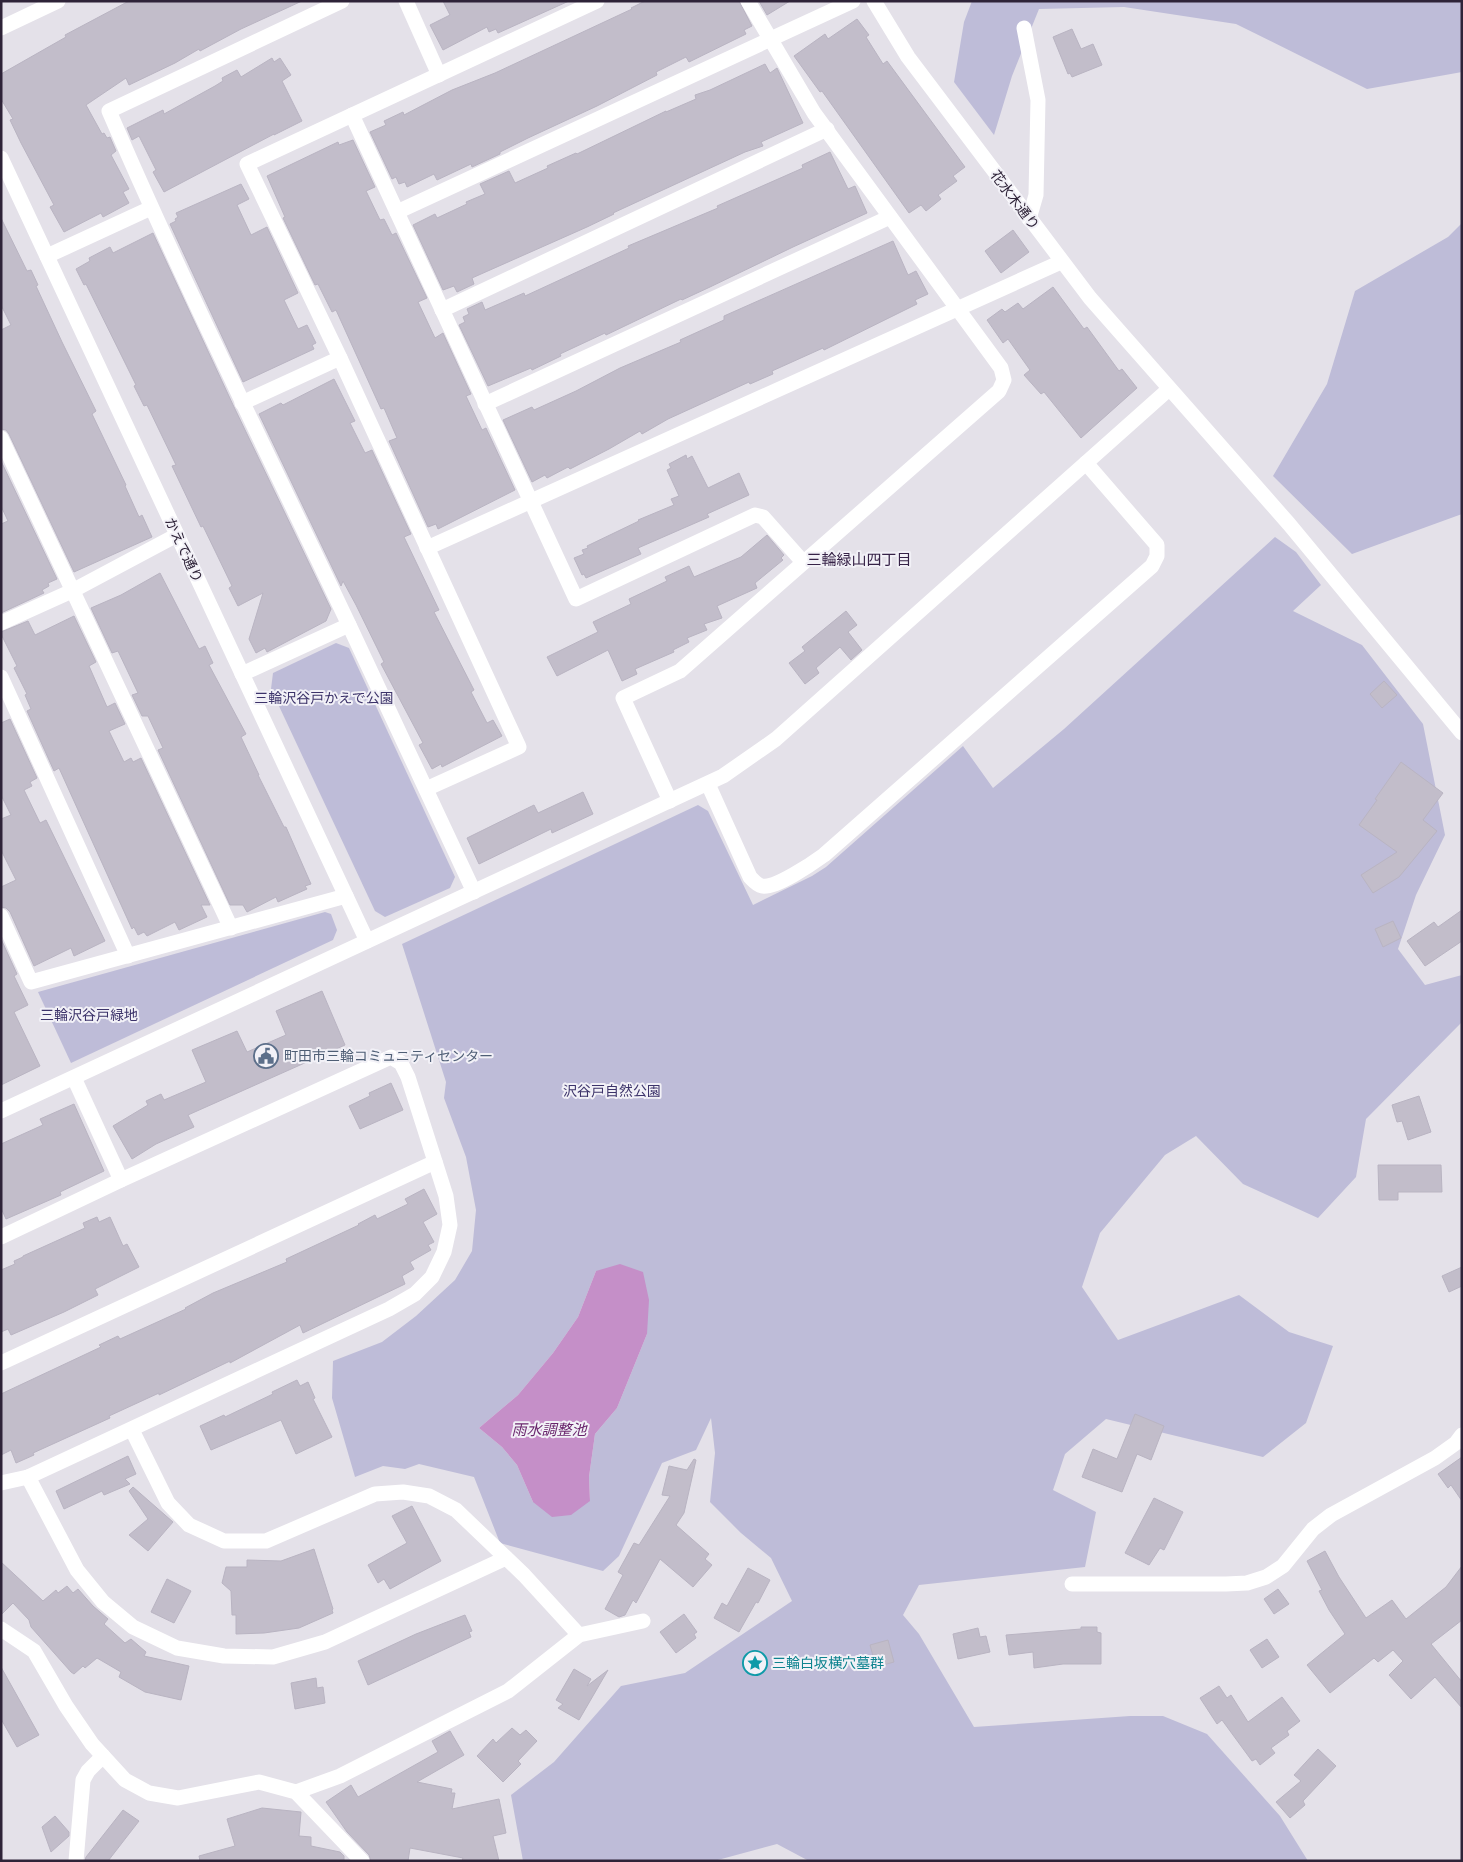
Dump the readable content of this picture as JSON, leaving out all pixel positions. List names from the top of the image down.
{
  "streets": {
    "street": ["花水木通り", "かえで通り"]
  },
  "districts": ["三輪緑山四丁目"],
  "water": ["雨水調整池"],
  "parks": ["三輪沢谷戸かえで公園", "三輪沢谷戸緑地", "沢谷戸自然公園"],
  "places": {
    "public building": ["町田市三輪コミュニティセンター"],
    "place": ["三輪白坂横穴墓群"]
  }
}
